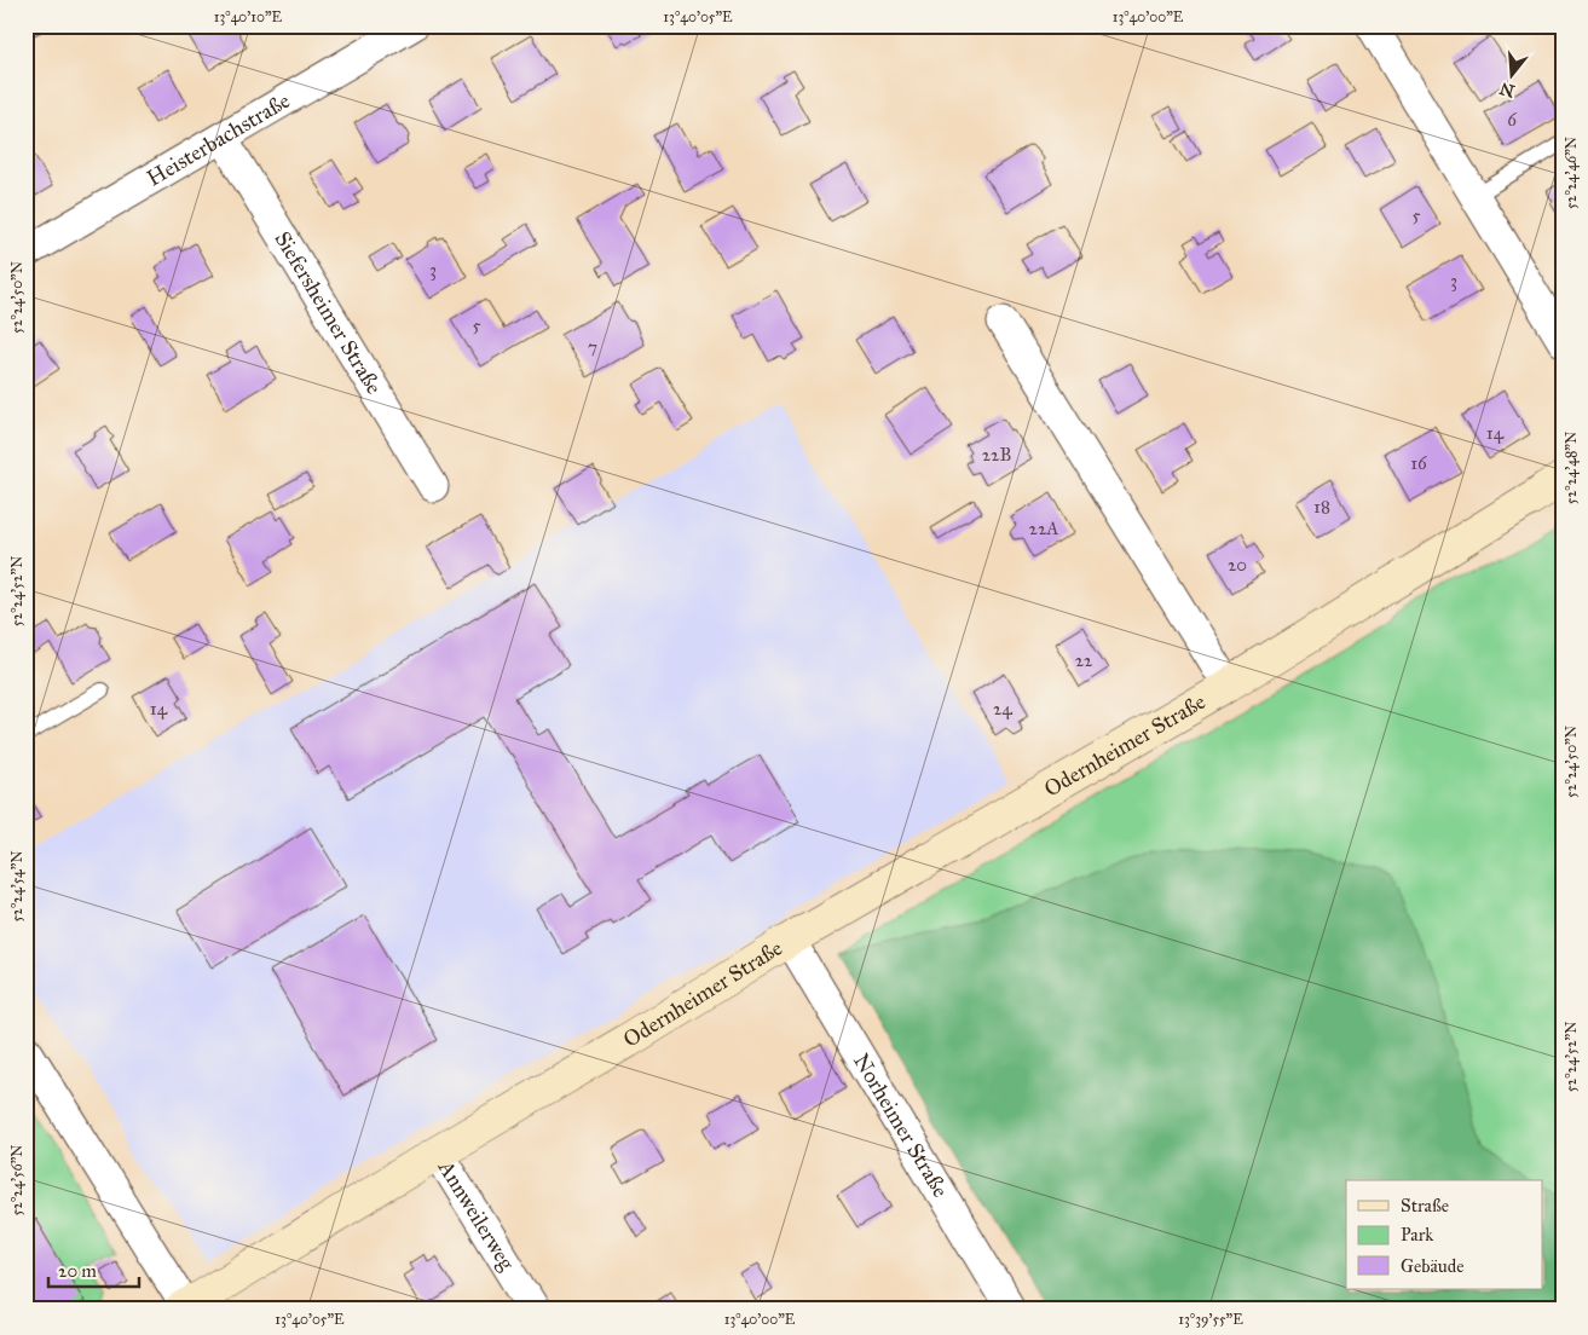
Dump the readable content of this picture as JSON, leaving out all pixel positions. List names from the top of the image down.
{
  "streets": {
    "street": [
      "Heisterbachstraße",
      "Siefersheimer Straße",
      "Odernheimer Straße",
      "Norheimer Straße",
      "Annweilerweg"
    ]
  },
  "crossings": [
    ["Heisterbachstraße", "Siefersheimer Straße"],
    ["Odernheimer Straße", "Norheimer Straße"],
    ["Odernheimer Straße", "Annweilerweg"]
  ],
  "house_numbers": [
    "6",
    "5",
    "3",
    "3",
    "5",
    "7",
    "14",
    "22B",
    "16",
    "18",
    "22A",
    "20",
    "22",
    "14",
    "24"
  ],
  "legend": ["Straße", "Park", "Gebäude"],
  "scale_bar": "20 m",
  "north": "bottom",
  "coordinates": [
    "13°40'10\"E",
    "13°40'05\"E",
    "13°40'00\"E",
    "52°24'46\"N",
    "52°24'50\"N",
    "52°24'48\"N",
    "52°24'52\"N",
    "52°24'54\"N",
    "52°24'56\"N",
    "13°39'55\"E"
  ]
}
